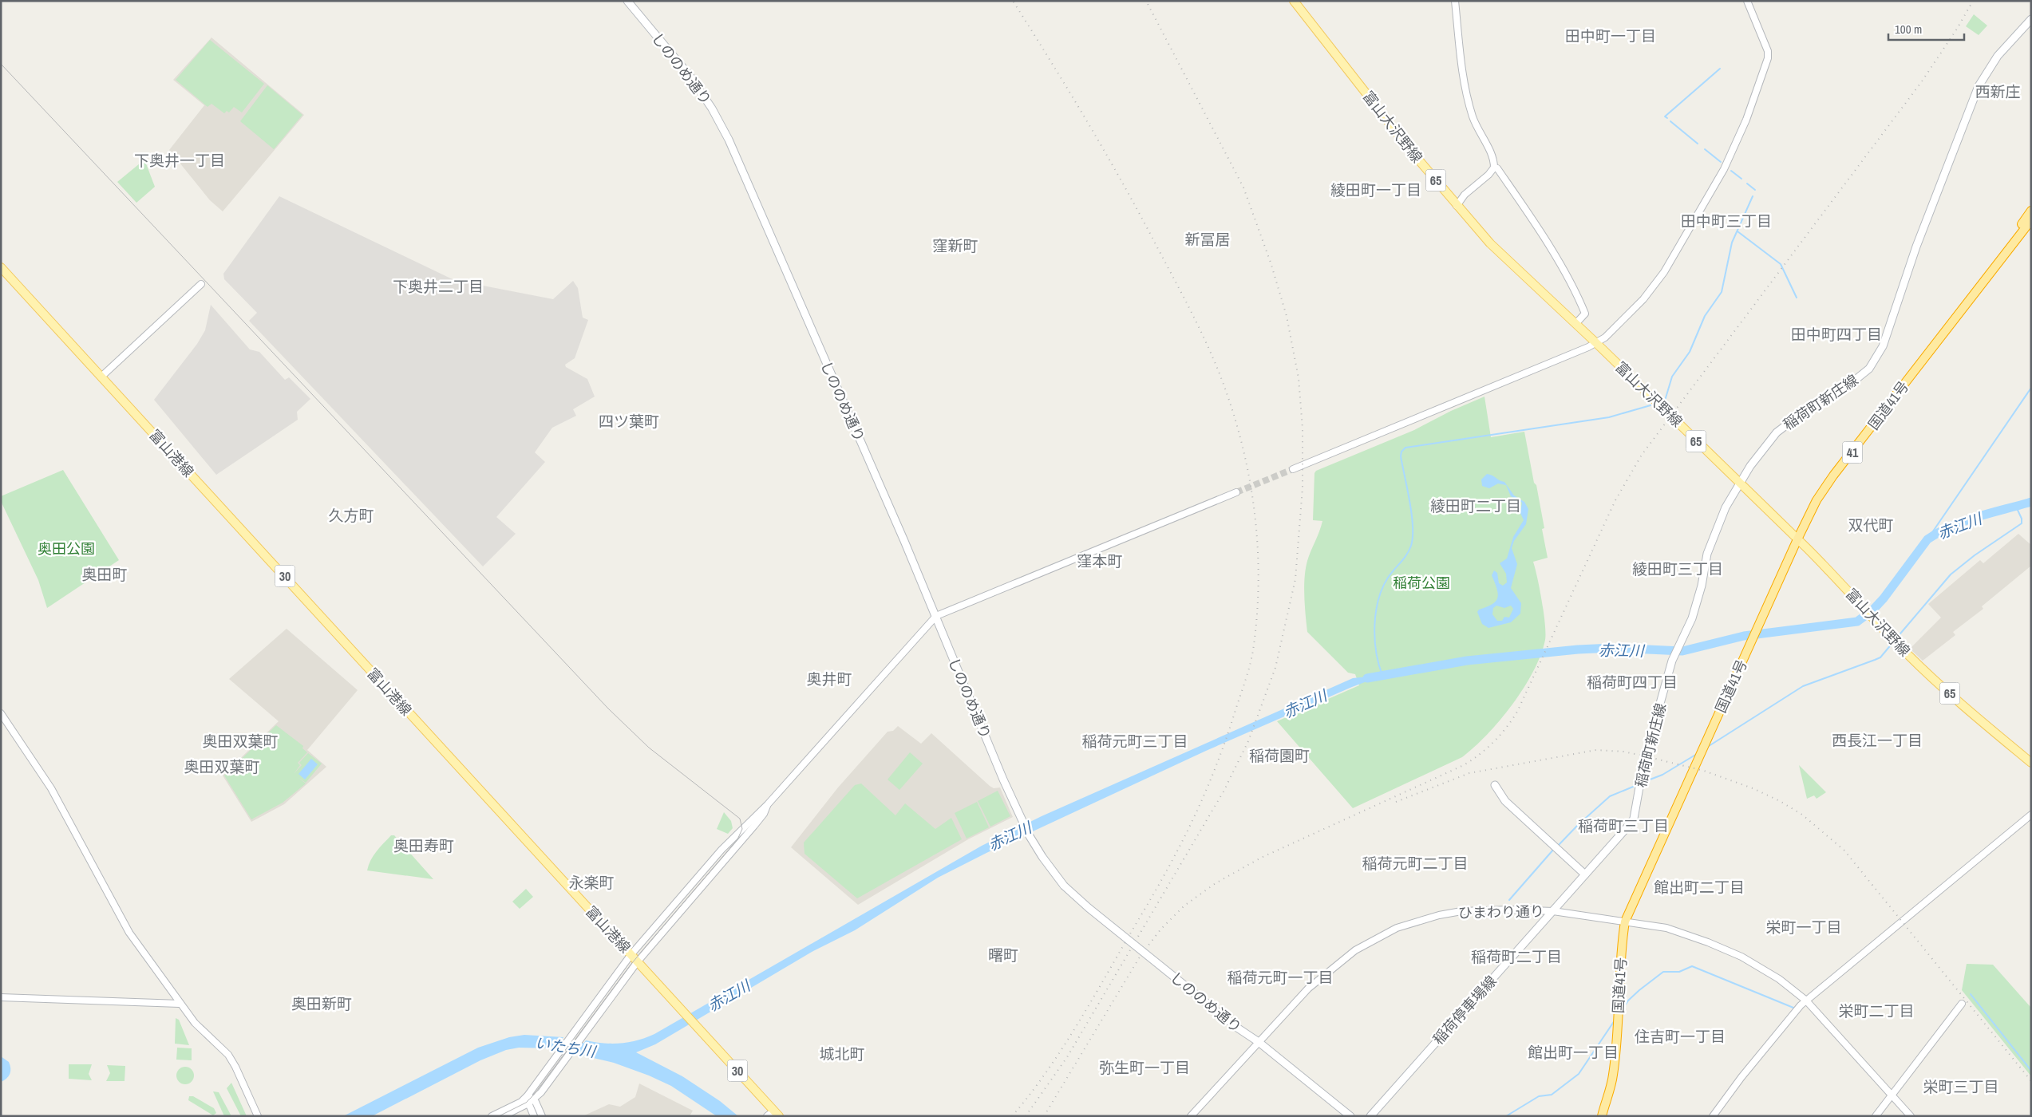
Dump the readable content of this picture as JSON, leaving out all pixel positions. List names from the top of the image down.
{
  "streets": {
    "highway": ["国道41号", "41"],
    "main road": [
      "しののめ通り",
      "富山大沢野線",
      "65",
      "稲荷町新庄線",
      "富山港線",
      "30",
      "稲荷停車場線"
    ],
    "street": ["ひまわり通り"]
  },
  "crossings": [
    ["しののめ通り", "ひまわり通り"],
    ["富山大沢野線", "稲荷町新庄線"],
    ["富山大沢野線", "国道41号"],
    ["稲荷町新庄線", "稲荷停車場線"],
    ["国道41号", "ひまわり通り"],
    ["ひまわり通り", "稲荷停車場線"]
  ],
  "districts": [
    "田中町一丁目",
    "西新庄",
    "下奥井一丁目",
    "綾田町一丁目",
    "田中町三丁目",
    "新冨居",
    "窪新町",
    "下奥井二丁目",
    "田中町四丁目",
    "四ツ葉町",
    "綾田町二丁目",
    "久方町",
    "双代町",
    "窪本町",
    "綾田町三丁目",
    "奥田町",
    "奥井町",
    "稲荷町四丁目",
    "西長江一丁目",
    "奥田双葉町",
    "稲荷元町三丁目",
    "稲荷園町",
    "奥田双葉町",
    "稲荷町三丁目",
    "奥田寿町",
    "稲荷元町二丁目",
    "永楽町",
    "館出町二丁目",
    "栄町一丁目",
    "曙町",
    "稲荷町二丁目",
    "稲荷元町一丁目",
    "奥田新町",
    "栄町二丁目",
    "住吉町一丁目",
    "館出町一丁目",
    "城北町",
    "弥生町一丁目",
    "栄町三丁目"
  ],
  "water": ["赤江川", "いたち川"],
  "parks": ["奥田公園", "稲荷公園"],
  "scale_bar": "100 m"
}
